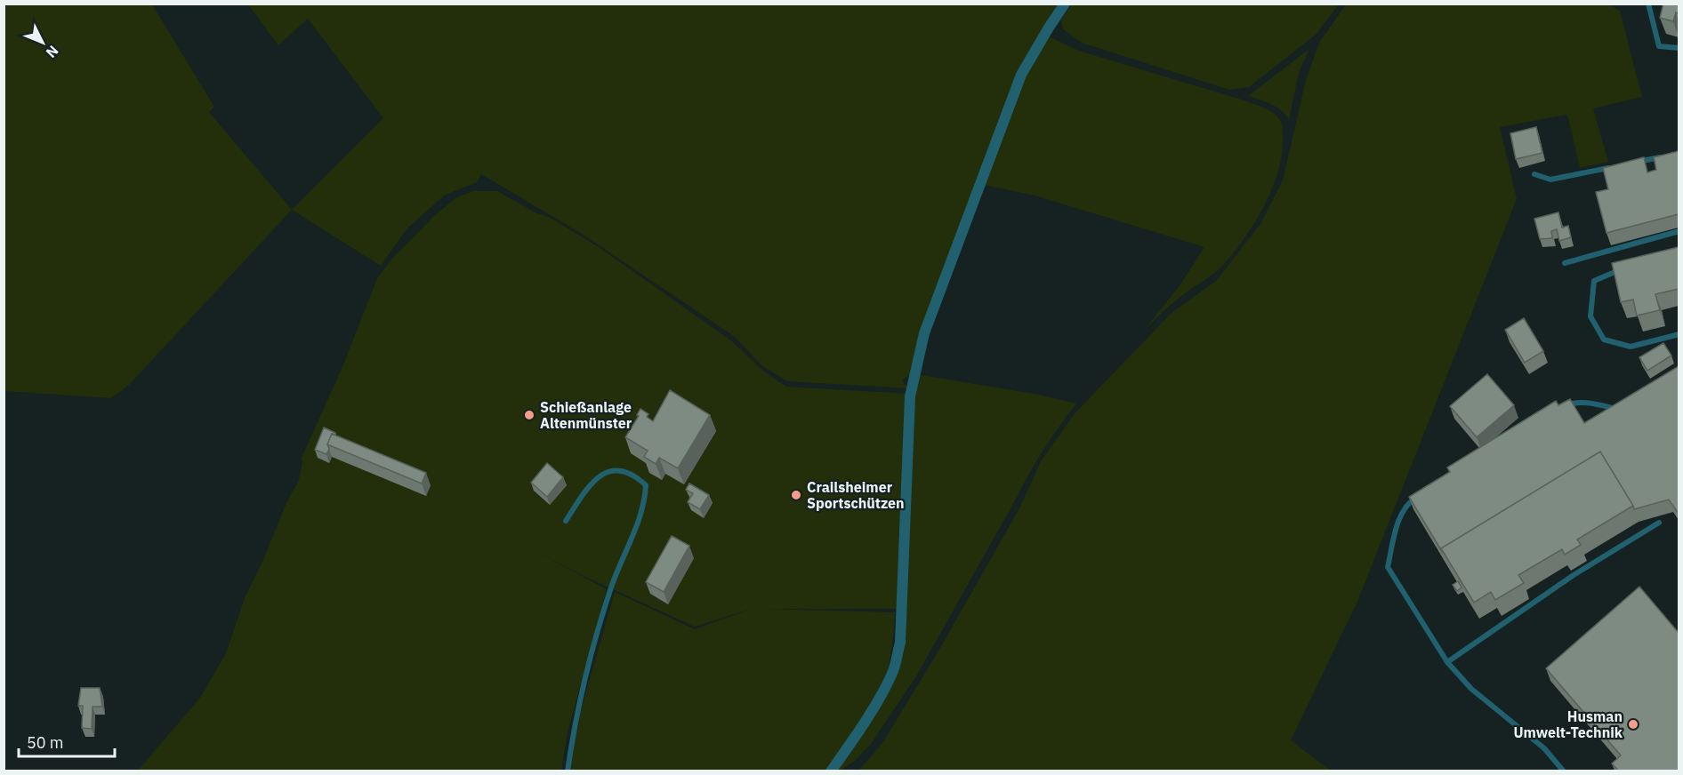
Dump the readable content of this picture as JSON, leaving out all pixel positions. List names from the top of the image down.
{
  "places": ["Schießanlage Altenmünster", "Crailsheimer Sportschützen", "Husman Umwelt-Technik"],
  "scale_bar": "50 m",
  "north": "bottom right"
}
